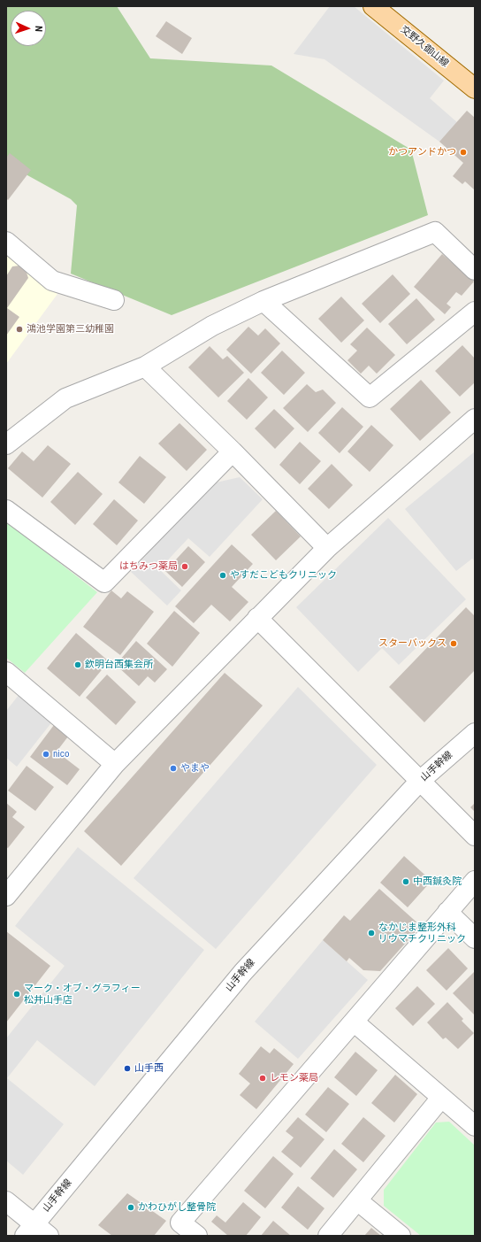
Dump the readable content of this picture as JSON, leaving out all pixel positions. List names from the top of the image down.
{
  "streets": {
    "main road": ["交野久御山線"],
    "street": ["山手幹線"]
  },
  "places": [
    "かつアンドかつ",
    "鴻池学園第三幼稚園",
    "はちみつ薬局",
    "やすだこどもクリニック",
    "スターバックス",
    "欽明台西集会所",
    "nico",
    "やまや",
    "中西鍼灸院",
    "なかじま整形外科 リウマチクリニック",
    "マーク・オブ・グラフィー 松井山手店",
    "山手西",
    "レモン薬局",
    "かわひがし整骨院"
  ],
  "north": "right"
}
